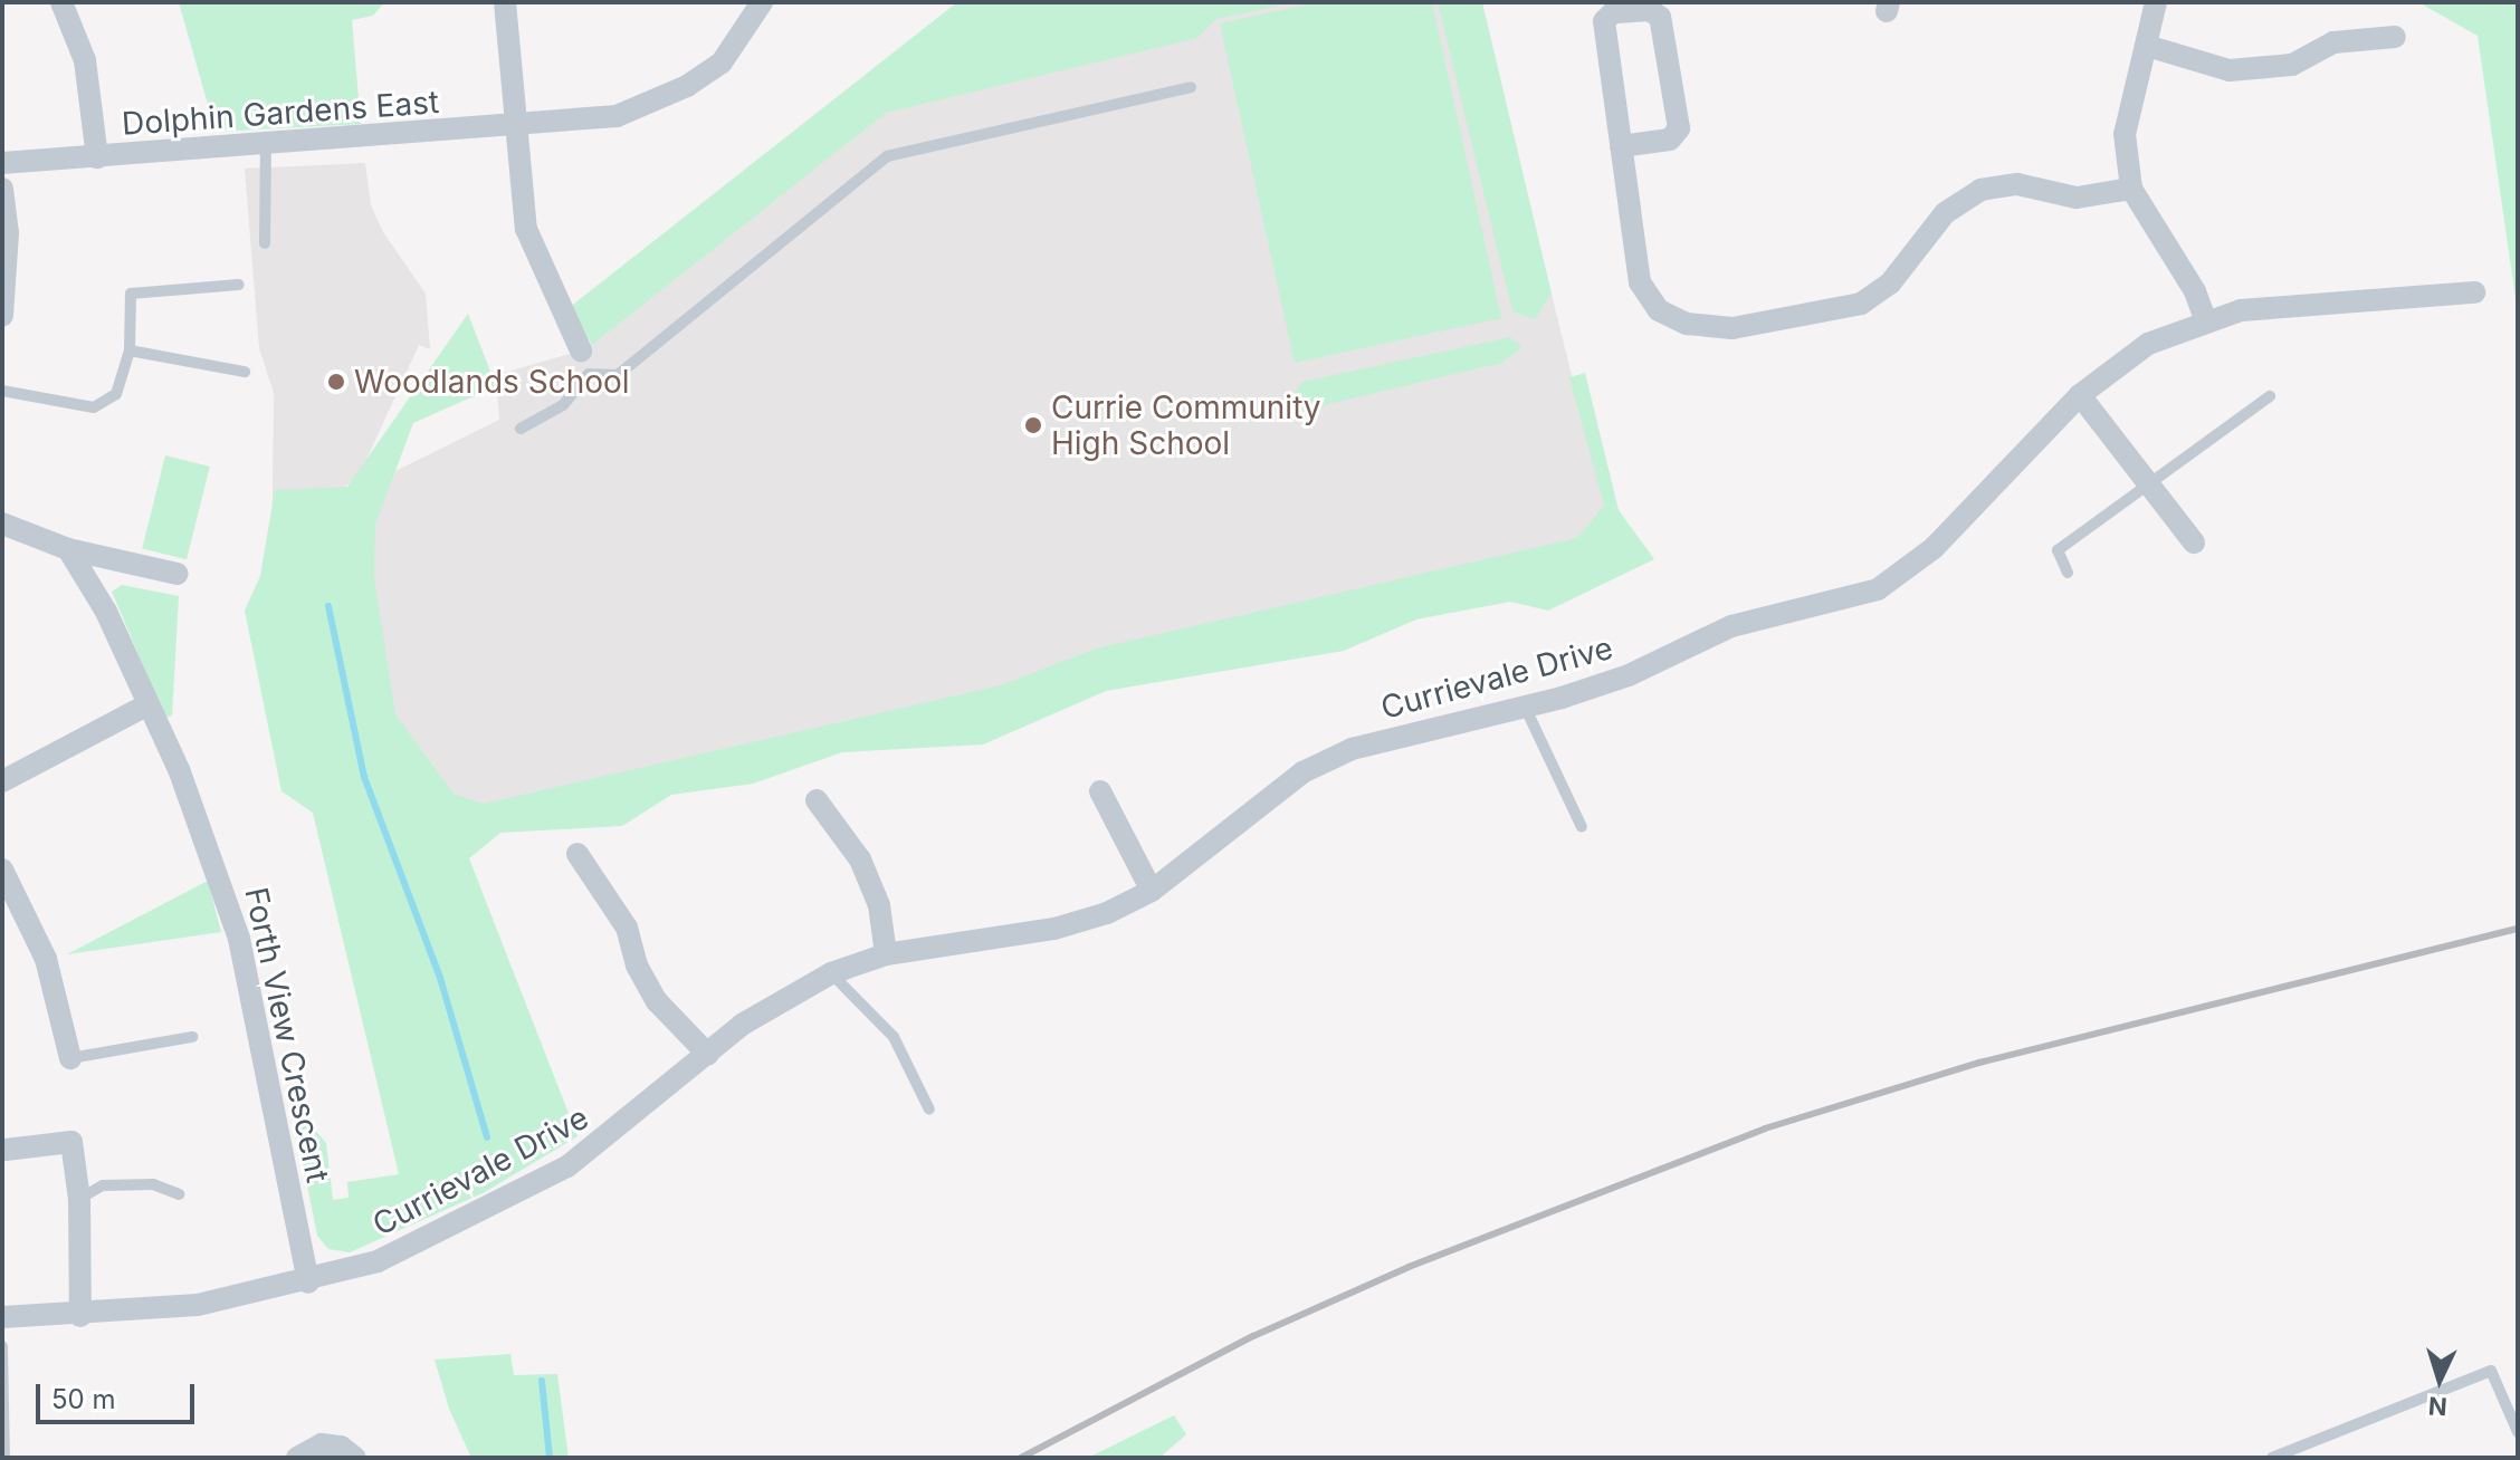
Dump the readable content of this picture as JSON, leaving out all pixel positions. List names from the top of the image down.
{
  "streets": {
    "street": ["Dolphin Gardens East", "Currievale Drive", "Forth View Crescent"]
  },
  "crossings": [
    ["Currievale Drive", "Forth View Crescent"]
  ],
  "places": ["Woodlands School", "Currie Community High School"],
  "scale_bar": "50 m",
  "north": "bottom"
}
